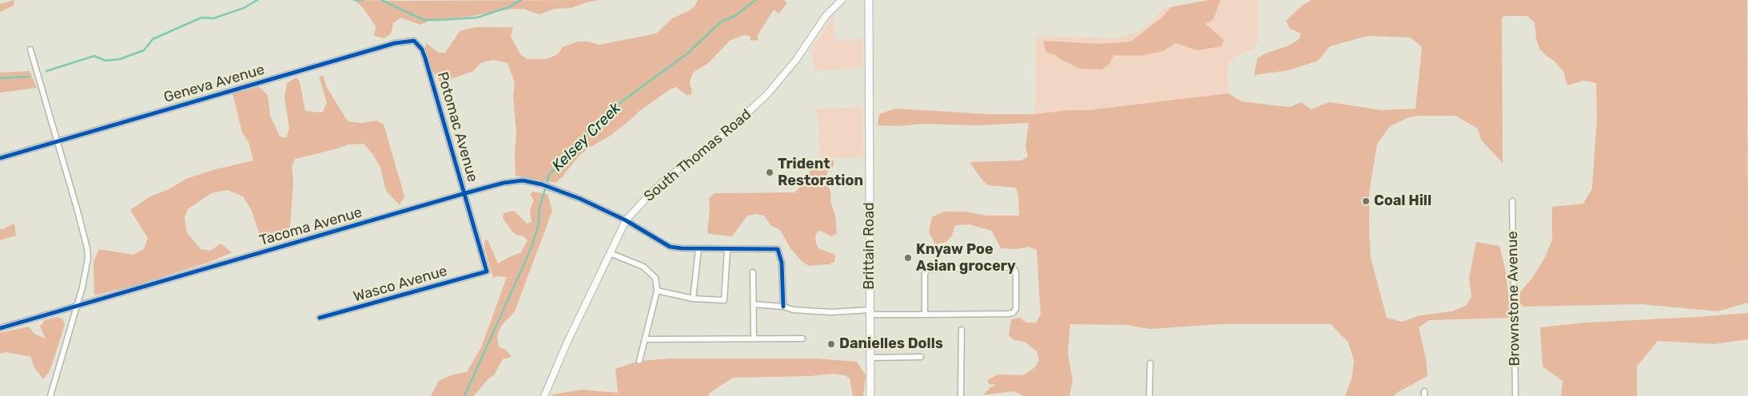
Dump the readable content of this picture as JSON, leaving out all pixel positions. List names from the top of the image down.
{
  "streets": {
    "main road": ["Brittain Road"],
    "street": [
      "Geneva Avenue",
      "Potomac Avenue",
      "South Thomas Road",
      "Tacoma Avenue",
      "Wasco Avenue",
      "Brownstone Avenue"
    ]
  },
  "crossings": [
    ["Geneva Avenue", "Potomac Avenue"],
    ["Potomac Avenue", "Tacoma Avenue"],
    ["Potomac Avenue", "Wasco Avenue"],
    ["South Thomas Road", "Tacoma Avenue"]
  ],
  "water": ["Kelsey Creek"],
  "places": [
    "Trident Restoration",
    "Coal Hill",
    "Knyaw Poe Asian grocery",
    "Danielles Dolls"
  ]
}
